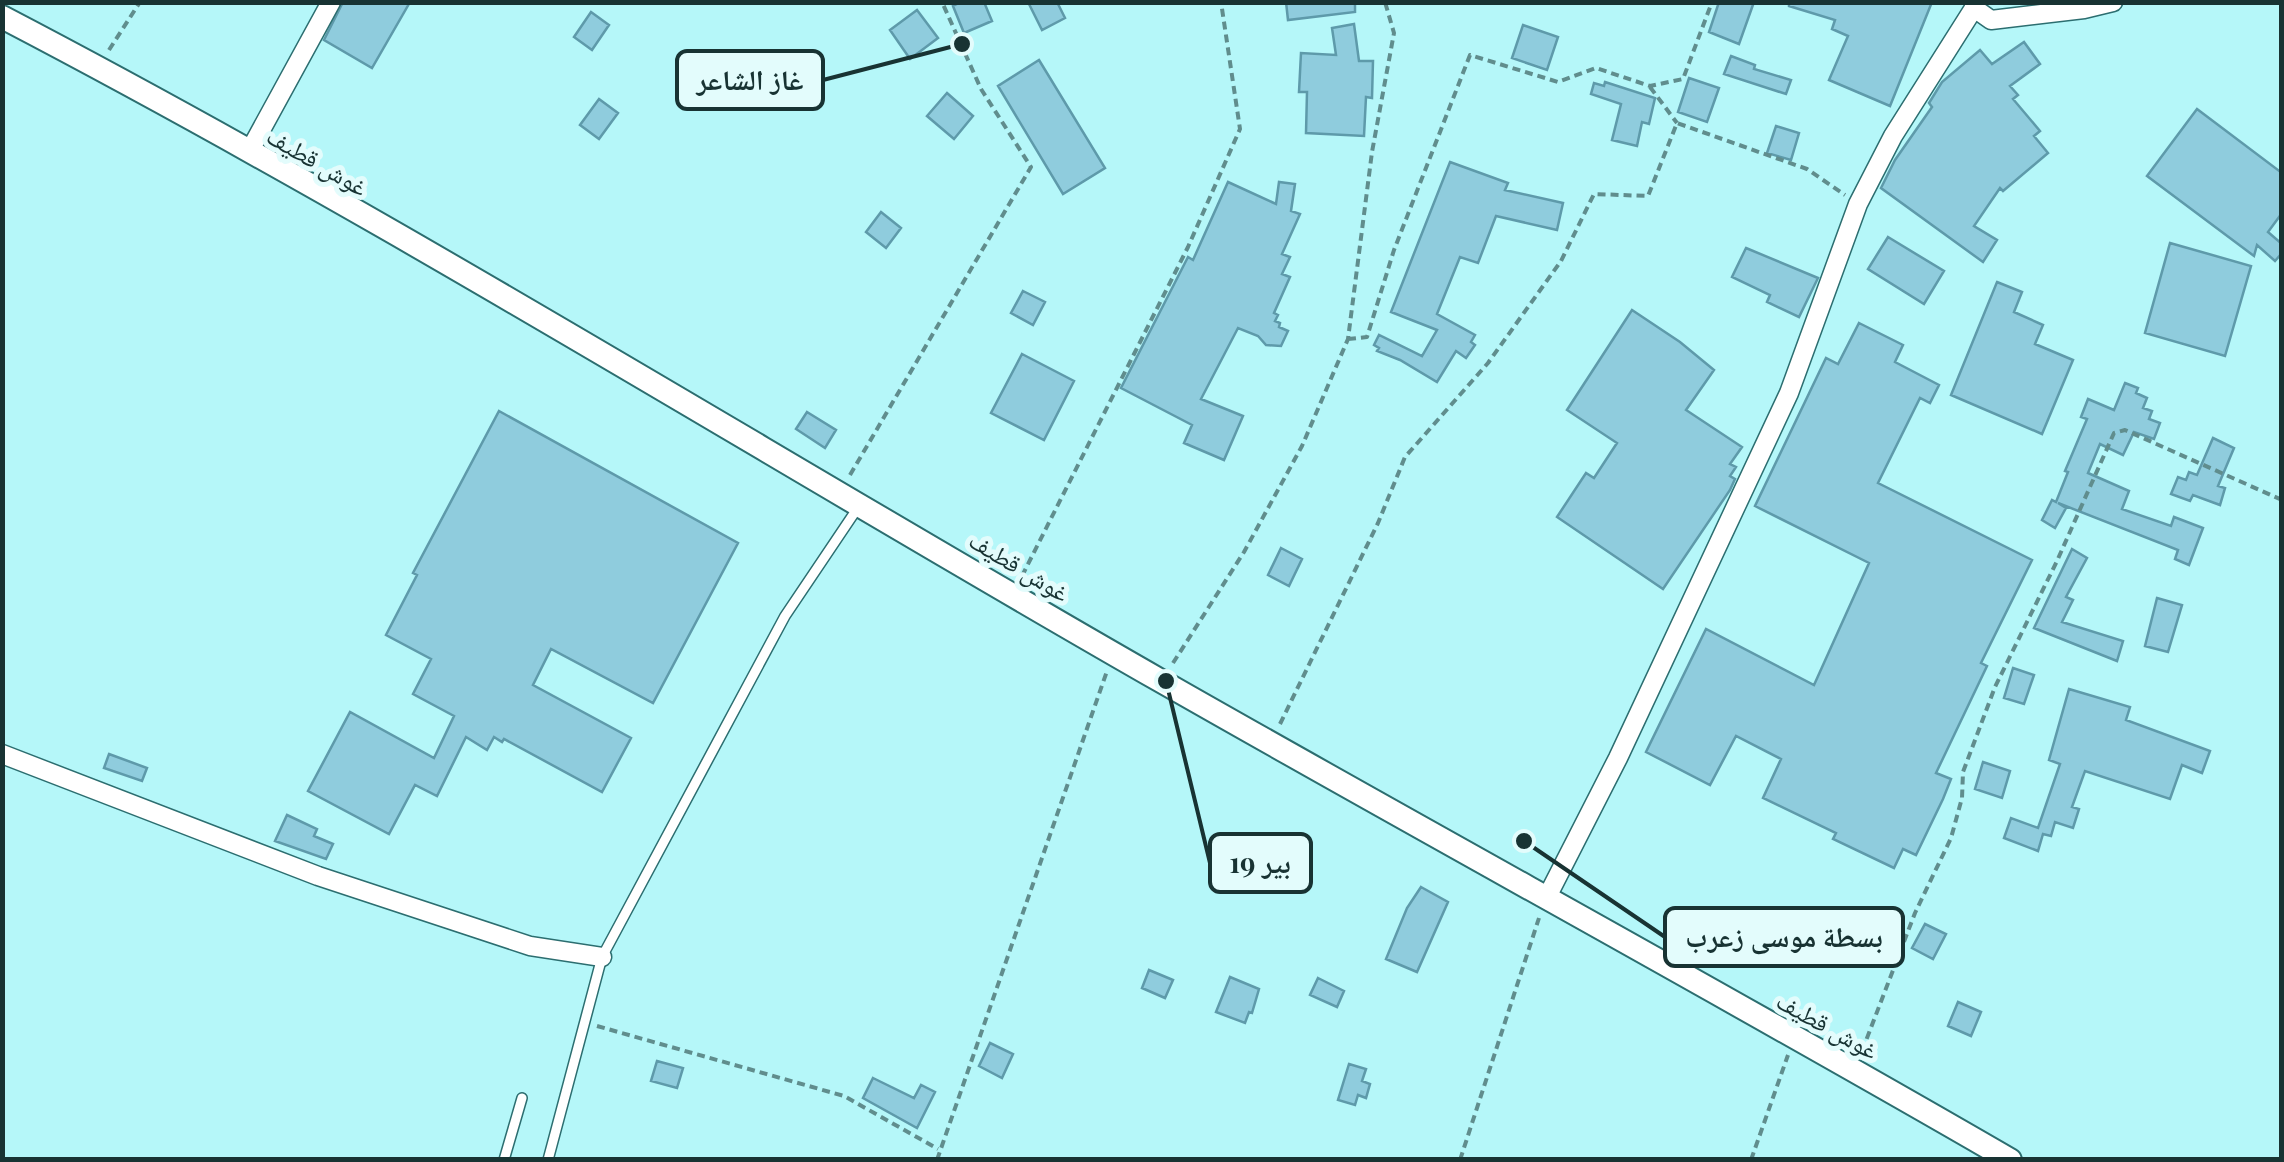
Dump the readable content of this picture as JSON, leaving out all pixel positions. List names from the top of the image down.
{
  "streets": {
    "main road": ["غوش قطيف"]
  },
  "places": ["غاز الشاعر", "بير 19", "بسطة موسى زعرب"]
}
